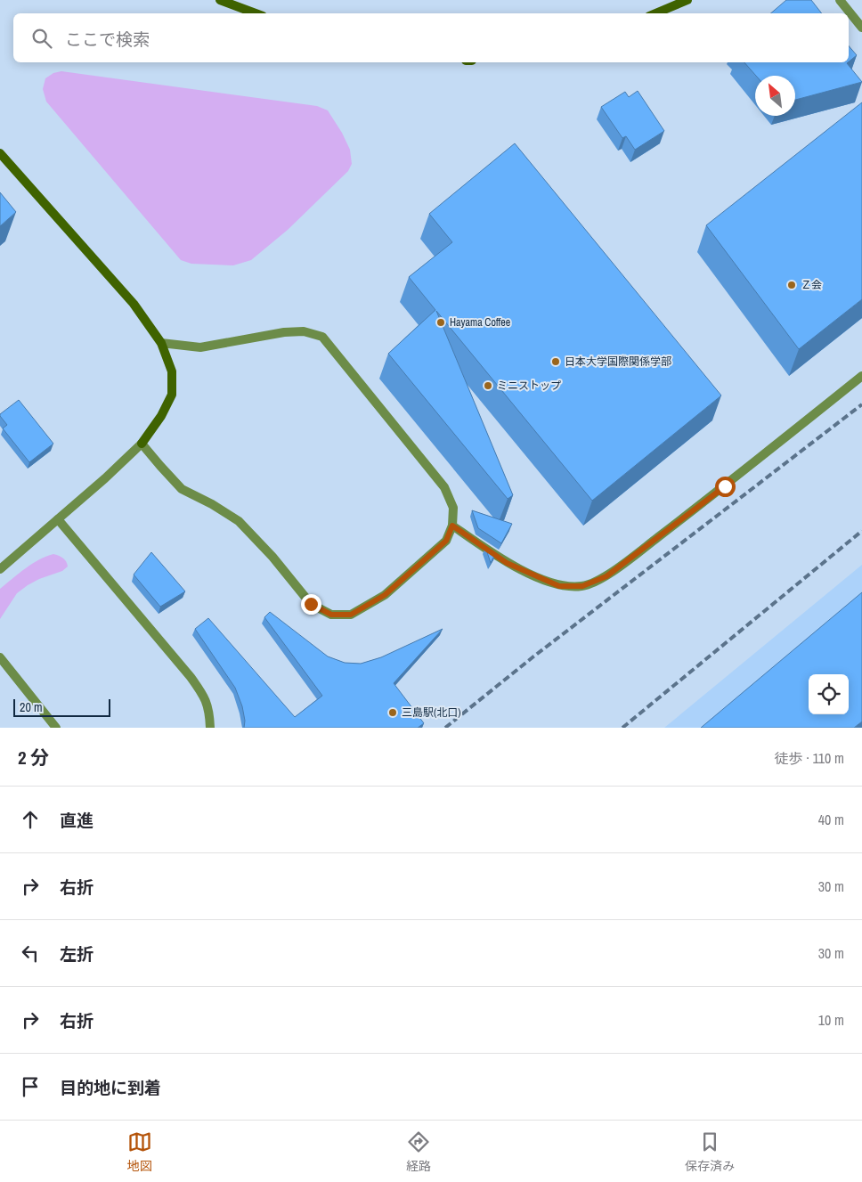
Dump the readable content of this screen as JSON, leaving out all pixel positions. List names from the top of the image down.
{
  "places": [
    "Ｚ会",
    "Hayama Coffee",
    "日本大学国際関係学部",
    "ミニストップ",
    "三島駅(北口)"
  ],
  "scale_bar": "20 m",
  "north": "top left",
  "page": {
    "search": "ここで検索",
    "scale": "20 m",
    "heading": ["2 分", "徒歩 · 110 m"],
    "list": [
      ["直進", "40 m"],
      ["右折", "30 m"],
      ["左折", "30 m"],
      ["右折", "10 m"],
      "目的地に到着"
    ],
    "nav": ["地図", "経路", "保存済み"]
  }
}
